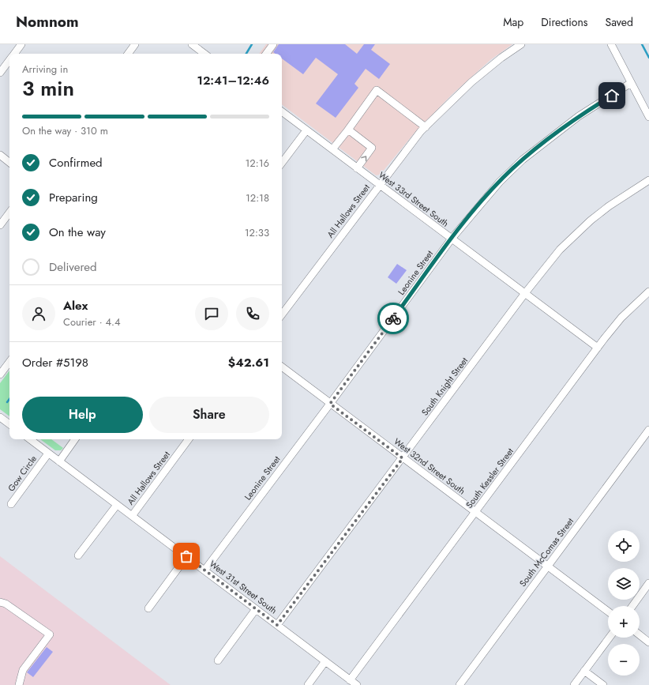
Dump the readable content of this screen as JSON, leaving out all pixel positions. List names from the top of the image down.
{
  "streets": {
    "street": [
      "West 33rd Street South",
      "All Hallows Street",
      "Leonine Street",
      "South Knight Street",
      "West 32nd Street South",
      "Gow Circle",
      "South Kessler Street",
      "South McComas Street",
      "West 31st Street South"
    ]
  },
  "crossings": [
    ["West 33rd Street South", "All Hallows Street"],
    ["West 33rd Street South", "Leonine Street"],
    ["West 33rd Street South", "South Knight Street"],
    ["West 33rd Street South", "South Kessler Street"],
    ["All Hallows Street", "West 31st Street South"],
    ["Leonine Street", "West 32nd Street South"],
    ["Leonine Street", "West 31st Street South"],
    ["South Knight Street", "West 32nd Street South"],
    ["South Knight Street", "West 31st Street South"],
    ["West 32nd Street South", "South Kessler Street"],
    ["West 32nd Street South", "South McComas Street"],
    ["Gow Circle", "West 31st Street South"],
    ["South Kessler Street", "West 31st Street South"]
  ],
  "page": {
    "header": "Nomnom",
    "nav": ["Map", "Directions", "Saved"],
    "heading": ["3 min", "Arriving in", "12:41–12:46"],
    "panel": [
      "Alex",
      "Courier · 4.4",
      "Order #5198",
      "$42.61"
    ],
    "bar": "On the way · 310 m",
    "list": [
      ["Confirmed", "12:16"],
      ["Preparing", "12:18"],
      ["On the way", "12:33"],
      "Delivered"
    ],
    "buttons": ["Help", "Share"],
    "map_buttons": ["+", "−"]
  }
}
